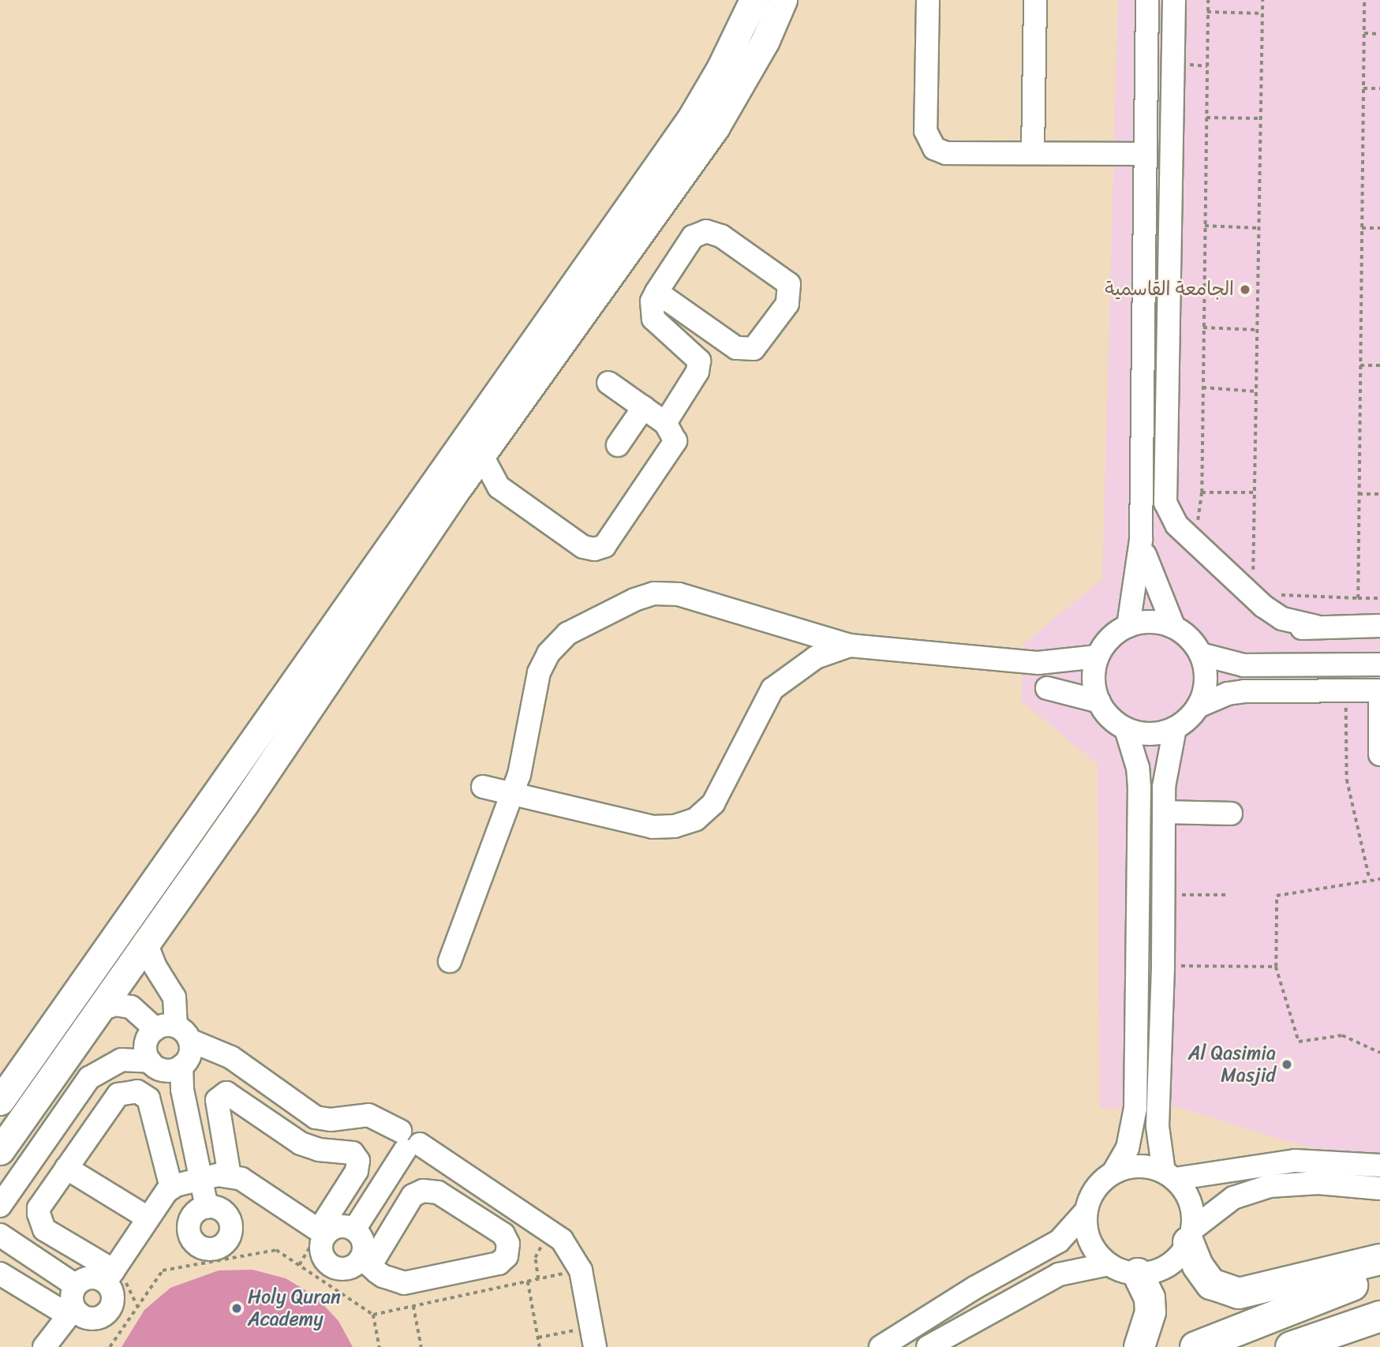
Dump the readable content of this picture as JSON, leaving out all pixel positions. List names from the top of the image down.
{
  "places": ["الجامعة القاسمية", "Al Qasimia Masjid", "Holy Quran Academy"]
}
